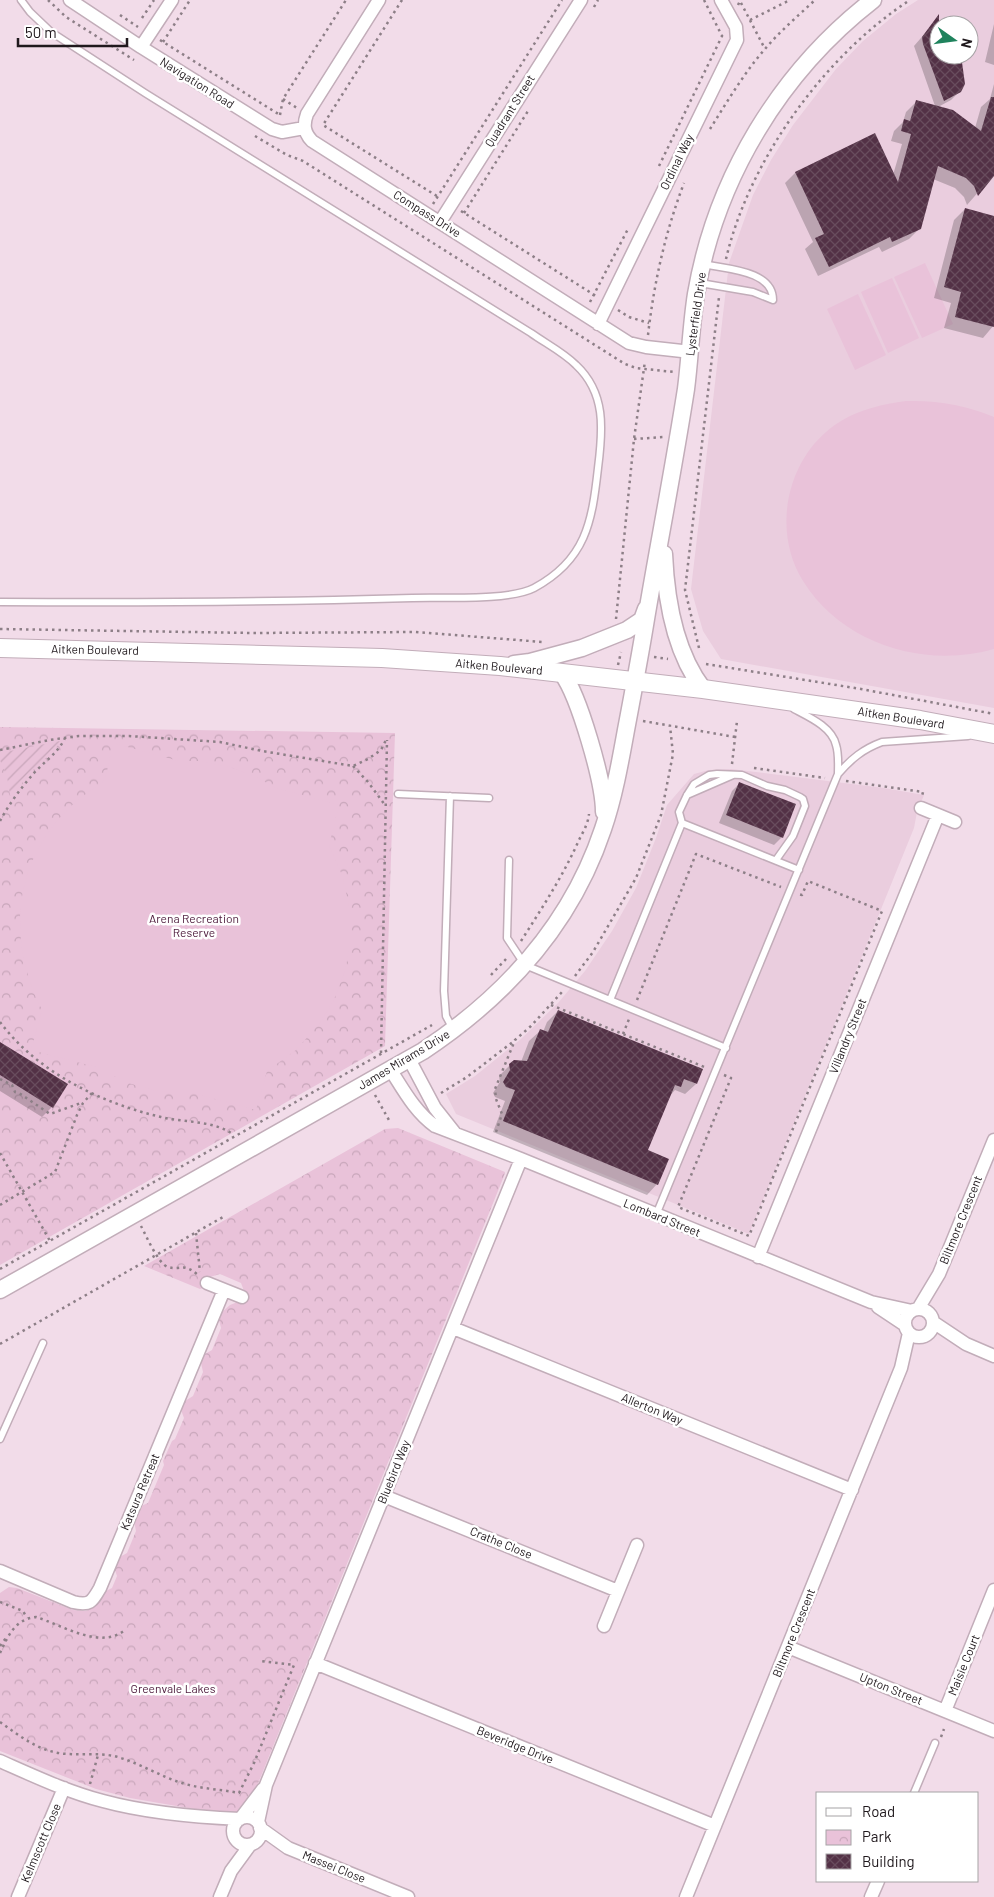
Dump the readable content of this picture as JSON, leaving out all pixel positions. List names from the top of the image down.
{
  "streets": {
    "main road": ["Aitken Boulevard"],
    "street": [
      "Navigation Road",
      "Quadrant Street",
      "Ordinal Way",
      "Compass Drive",
      "Lysterfield Drive",
      "Villandry Street",
      "James Mirams Drive",
      "Lombard Street",
      "Biltmore Crescent",
      "Allerton Way",
      "Bluebird Way",
      "Katsura Retreat",
      "Crathe Close",
      "Maisie Court",
      "Upton Street",
      "Beveridge Drive",
      "Kelmscott Close",
      "Massei Close"
    ]
  },
  "crossings": [
    ["Navigation Road", "Compass Drive"],
    ["Quadrant Street", "Compass Drive"],
    ["Ordinal Way", "Compass Drive"],
    ["Compass Drive", "Lysterfield Drive"],
    ["Lysterfield Drive", "Aitken Boulevard"],
    ["Lysterfield Drive", "James Mirams Drive"],
    ["Aitken Boulevard", "James Mirams Drive"],
    ["Villandry Street", "Lombard Street"],
    ["James Mirams Drive", "Lombard Street"],
    ["Lombard Street", "Biltmore Crescent"],
    ["Lombard Street", "Bluebird Way"],
    ["Biltmore Crescent", "Allerton Way"],
    ["Biltmore Crescent", "Upton Street"],
    ["Biltmore Crescent", "Beveridge Drive"],
    ["Allerton Way", "Bluebird Way"],
    ["Bluebird Way", "Crathe Close"],
    ["Bluebird Way", "Beveridge Drive"],
    ["Bluebird Way", "Massei Close"],
    ["Maisie Court", "Upton Street"]
  ],
  "parks": ["Arena Recreation Reserve", "Greenvale Lakes"],
  "legend": ["Road", "Park", "Building"],
  "scale_bar": "50 m",
  "north": "right"
}
